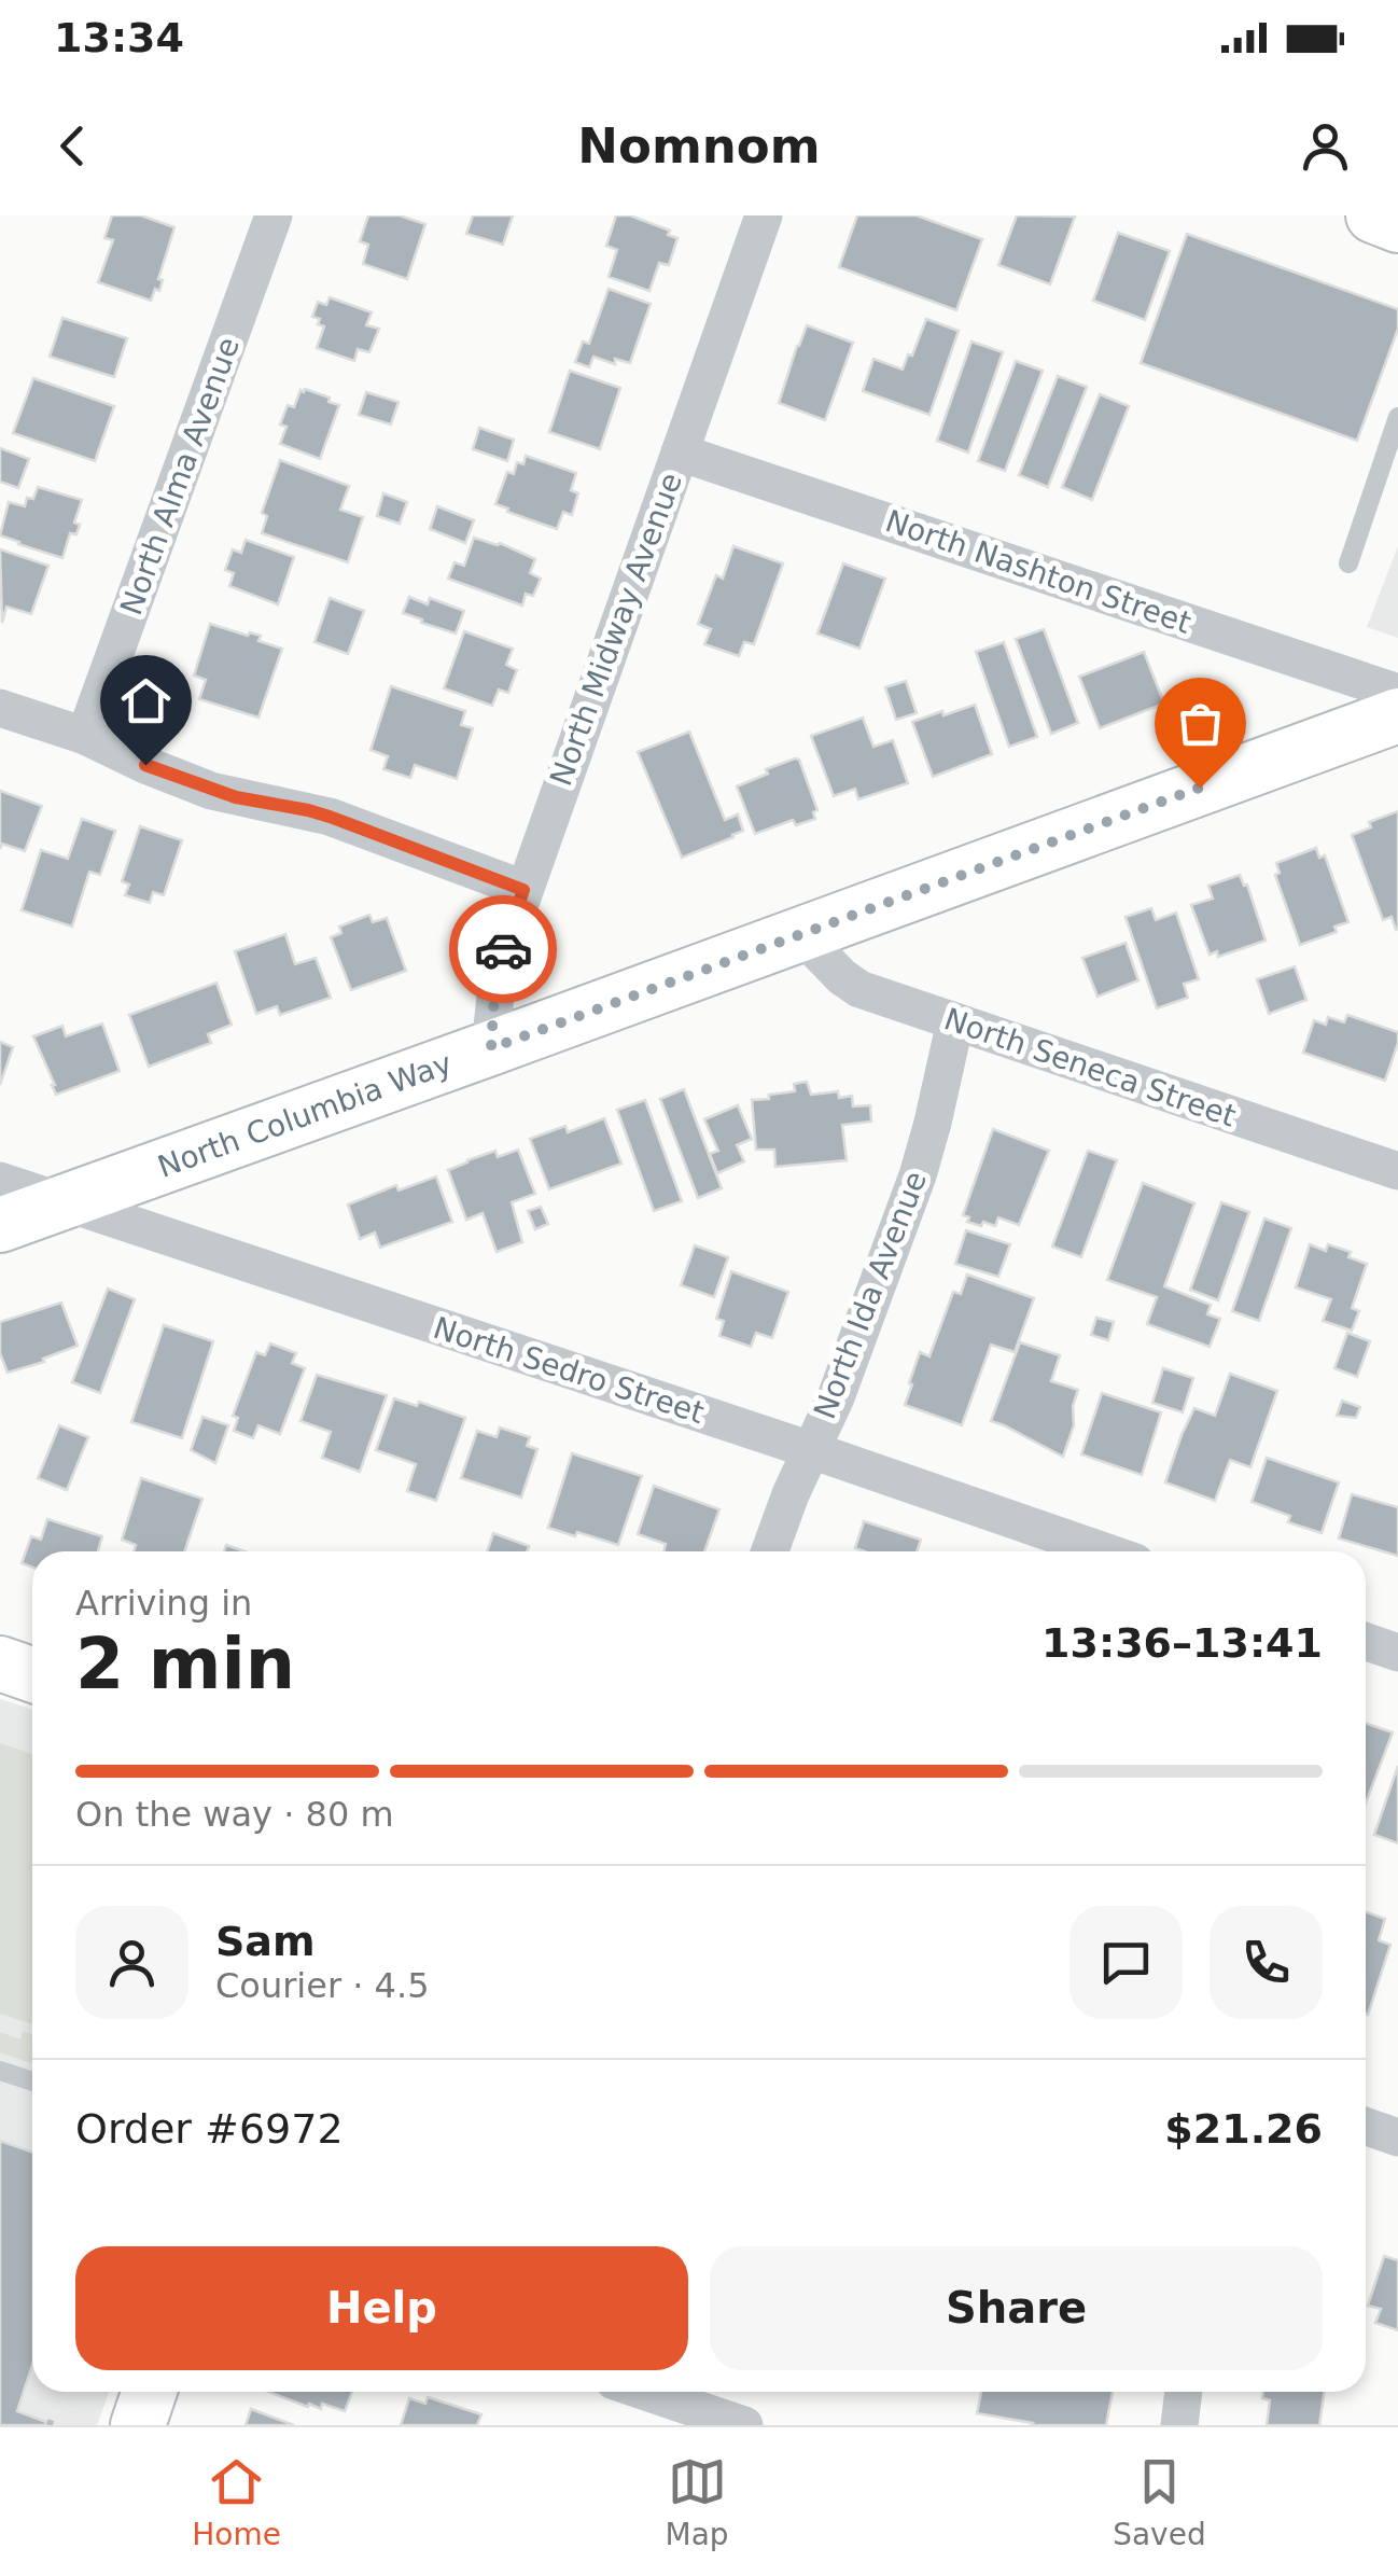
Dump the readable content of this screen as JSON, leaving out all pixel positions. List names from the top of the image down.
{
  "streets": {
    "street": [
      "North Alma Avenue",
      "North Nashton Street",
      "North Midway Avenue",
      "North Seneca Street",
      "North Columbia Way",
      "North Ida Avenue",
      "North Sedro Street"
    ]
  },
  "crossings": [
    ["North Nashton Street", "North Midway Avenue"],
    ["North Midway Avenue", "North Columbia Way"],
    ["North Seneca Street", "North Columbia Way"],
    ["North Seneca Street", "North Ida Avenue"],
    ["North Columbia Way", "North Sedro Street"],
    ["North Ida Avenue", "North Sedro Street"]
  ],
  "page": {
    "status": "13:34",
    "header": "Nomnom",
    "heading": ["2 min", "Arriving in", "13:36–13:41"],
    "panel": [
      "Sam",
      "Courier · 4.5",
      "Order #6972",
      "$21.26"
    ],
    "bar": "On the way · 80 m",
    "buttons": ["Help", "Share"],
    "tabs": ["Home", "Map", "Saved"]
  }
}
